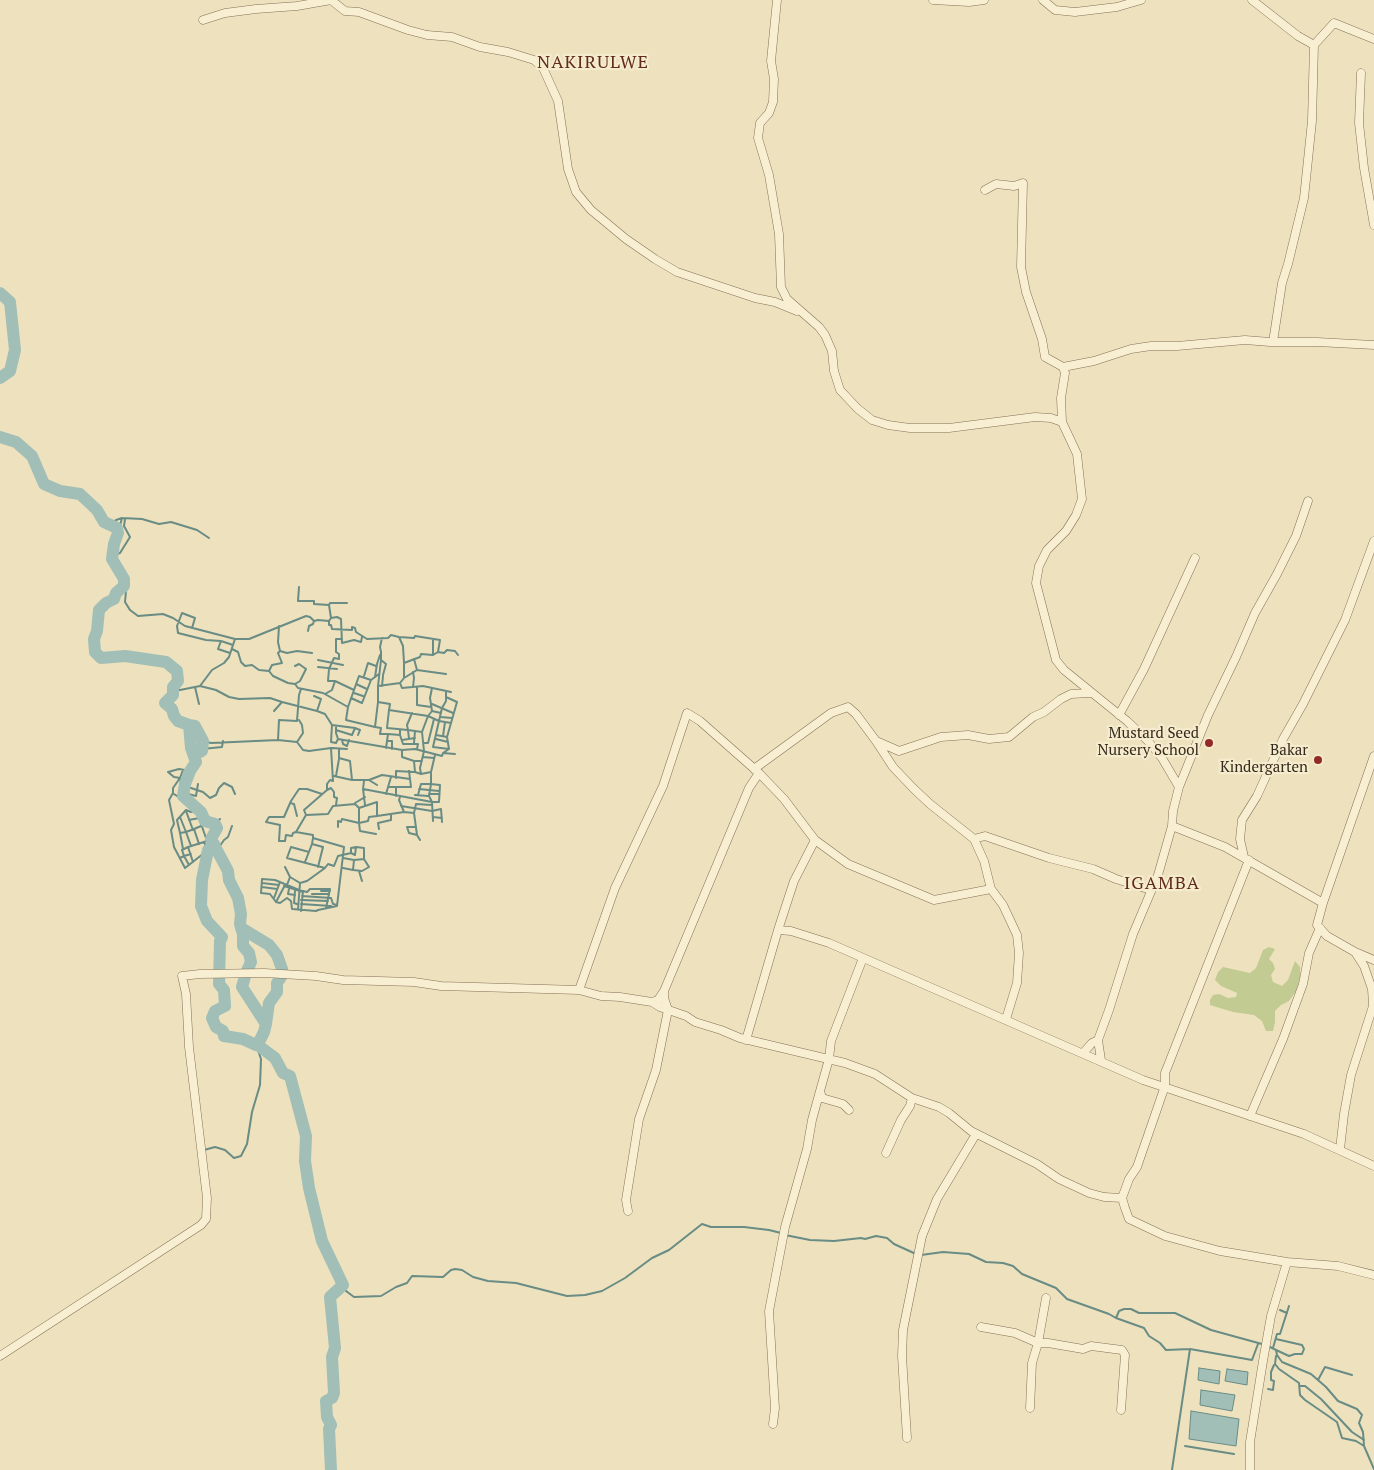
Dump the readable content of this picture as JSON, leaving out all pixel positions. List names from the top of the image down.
{
  "districts": ["NAKIRULWE", "IGAMBA"],
  "places": ["Mustard Seed Nursery School", "Bakar Kindergarten"]
}
